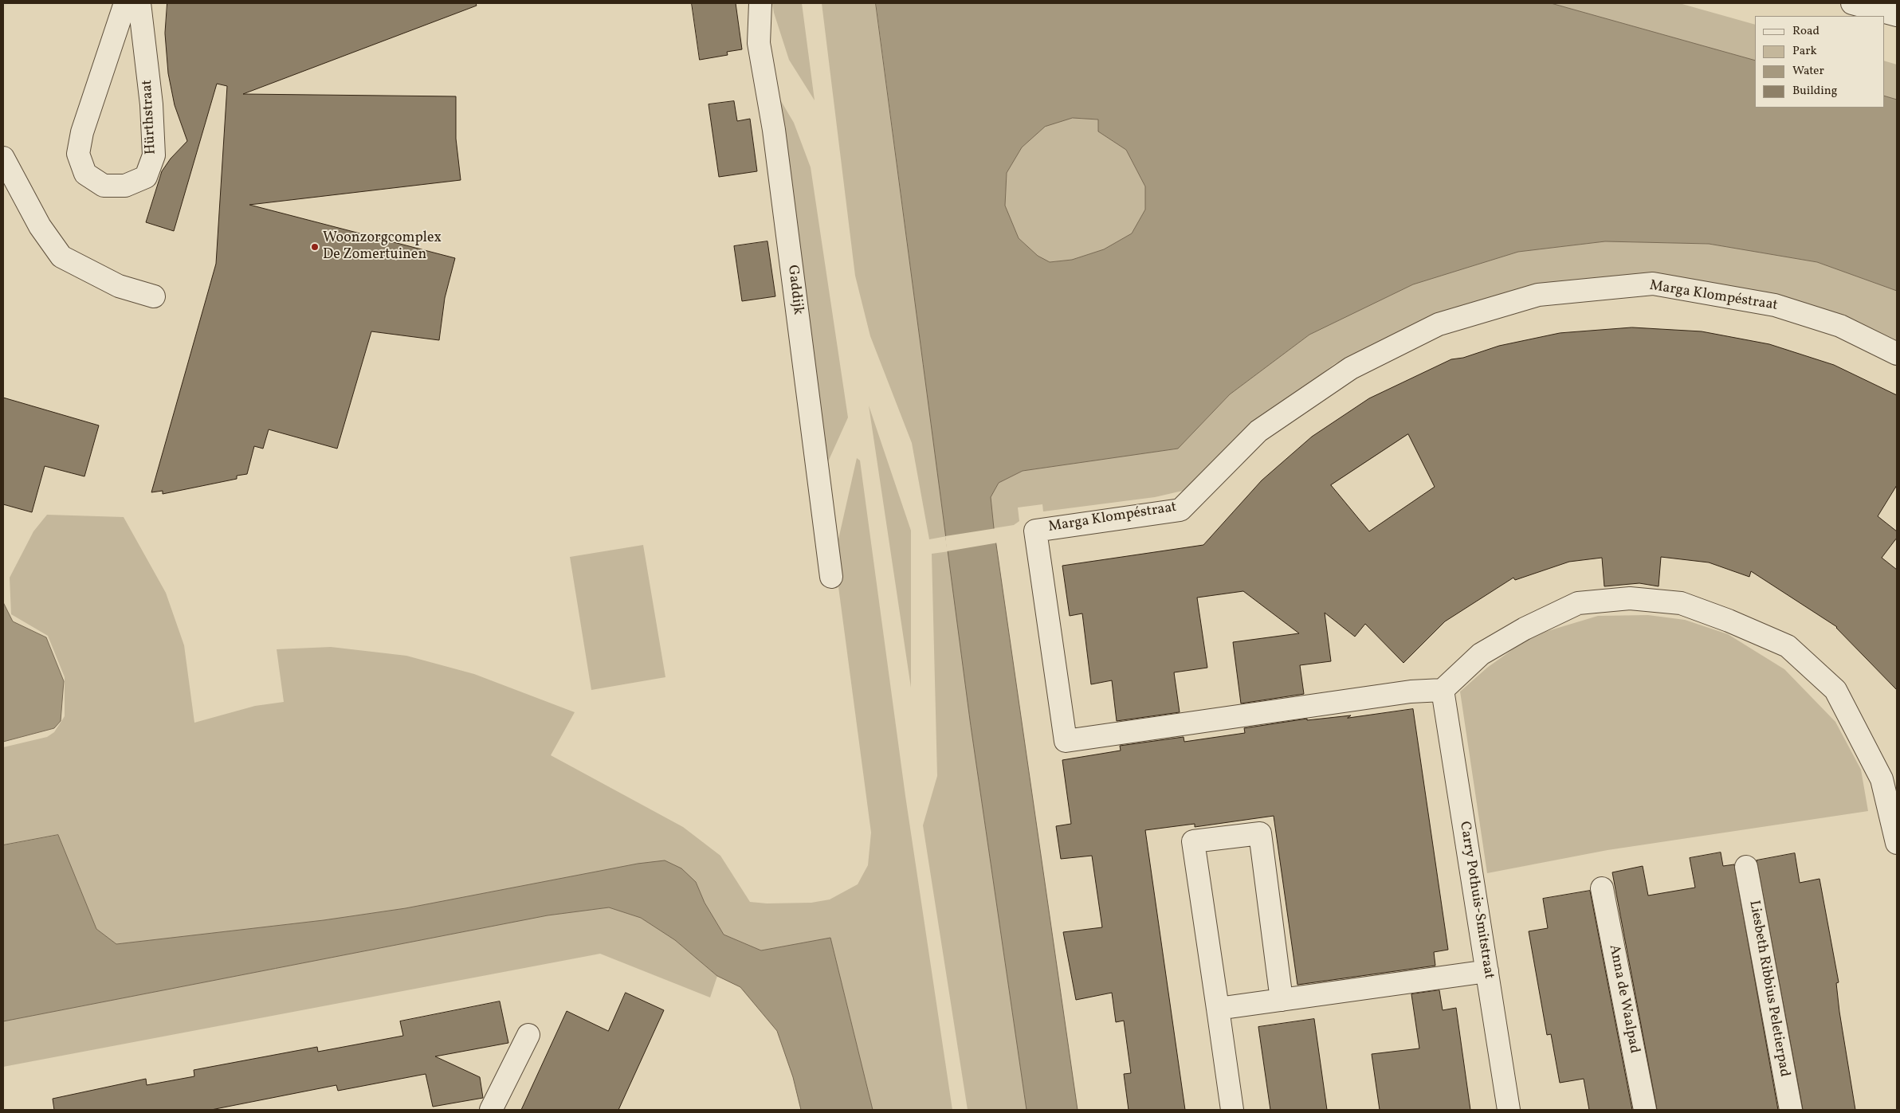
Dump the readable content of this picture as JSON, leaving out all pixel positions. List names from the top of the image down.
{
  "streets": {
    "street": [
      "Hürthstraat",
      "Gaddijk",
      "Marga Klompéstraat",
      "Carry Pothuis-Smitstraat",
      "Liesbeth Ribbius Peletierpad",
      "Anna de Waalpad"
    ]
  },
  "crossings": [
    ["Marga Klompéstraat", "Carry Pothuis-Smitstraat"]
  ],
  "places": ["Woonzorgcomplex De Zomertuinen"],
  "legend": [
    "Road",
    "Park",
    "Water",
    "Building"
  ]
}
